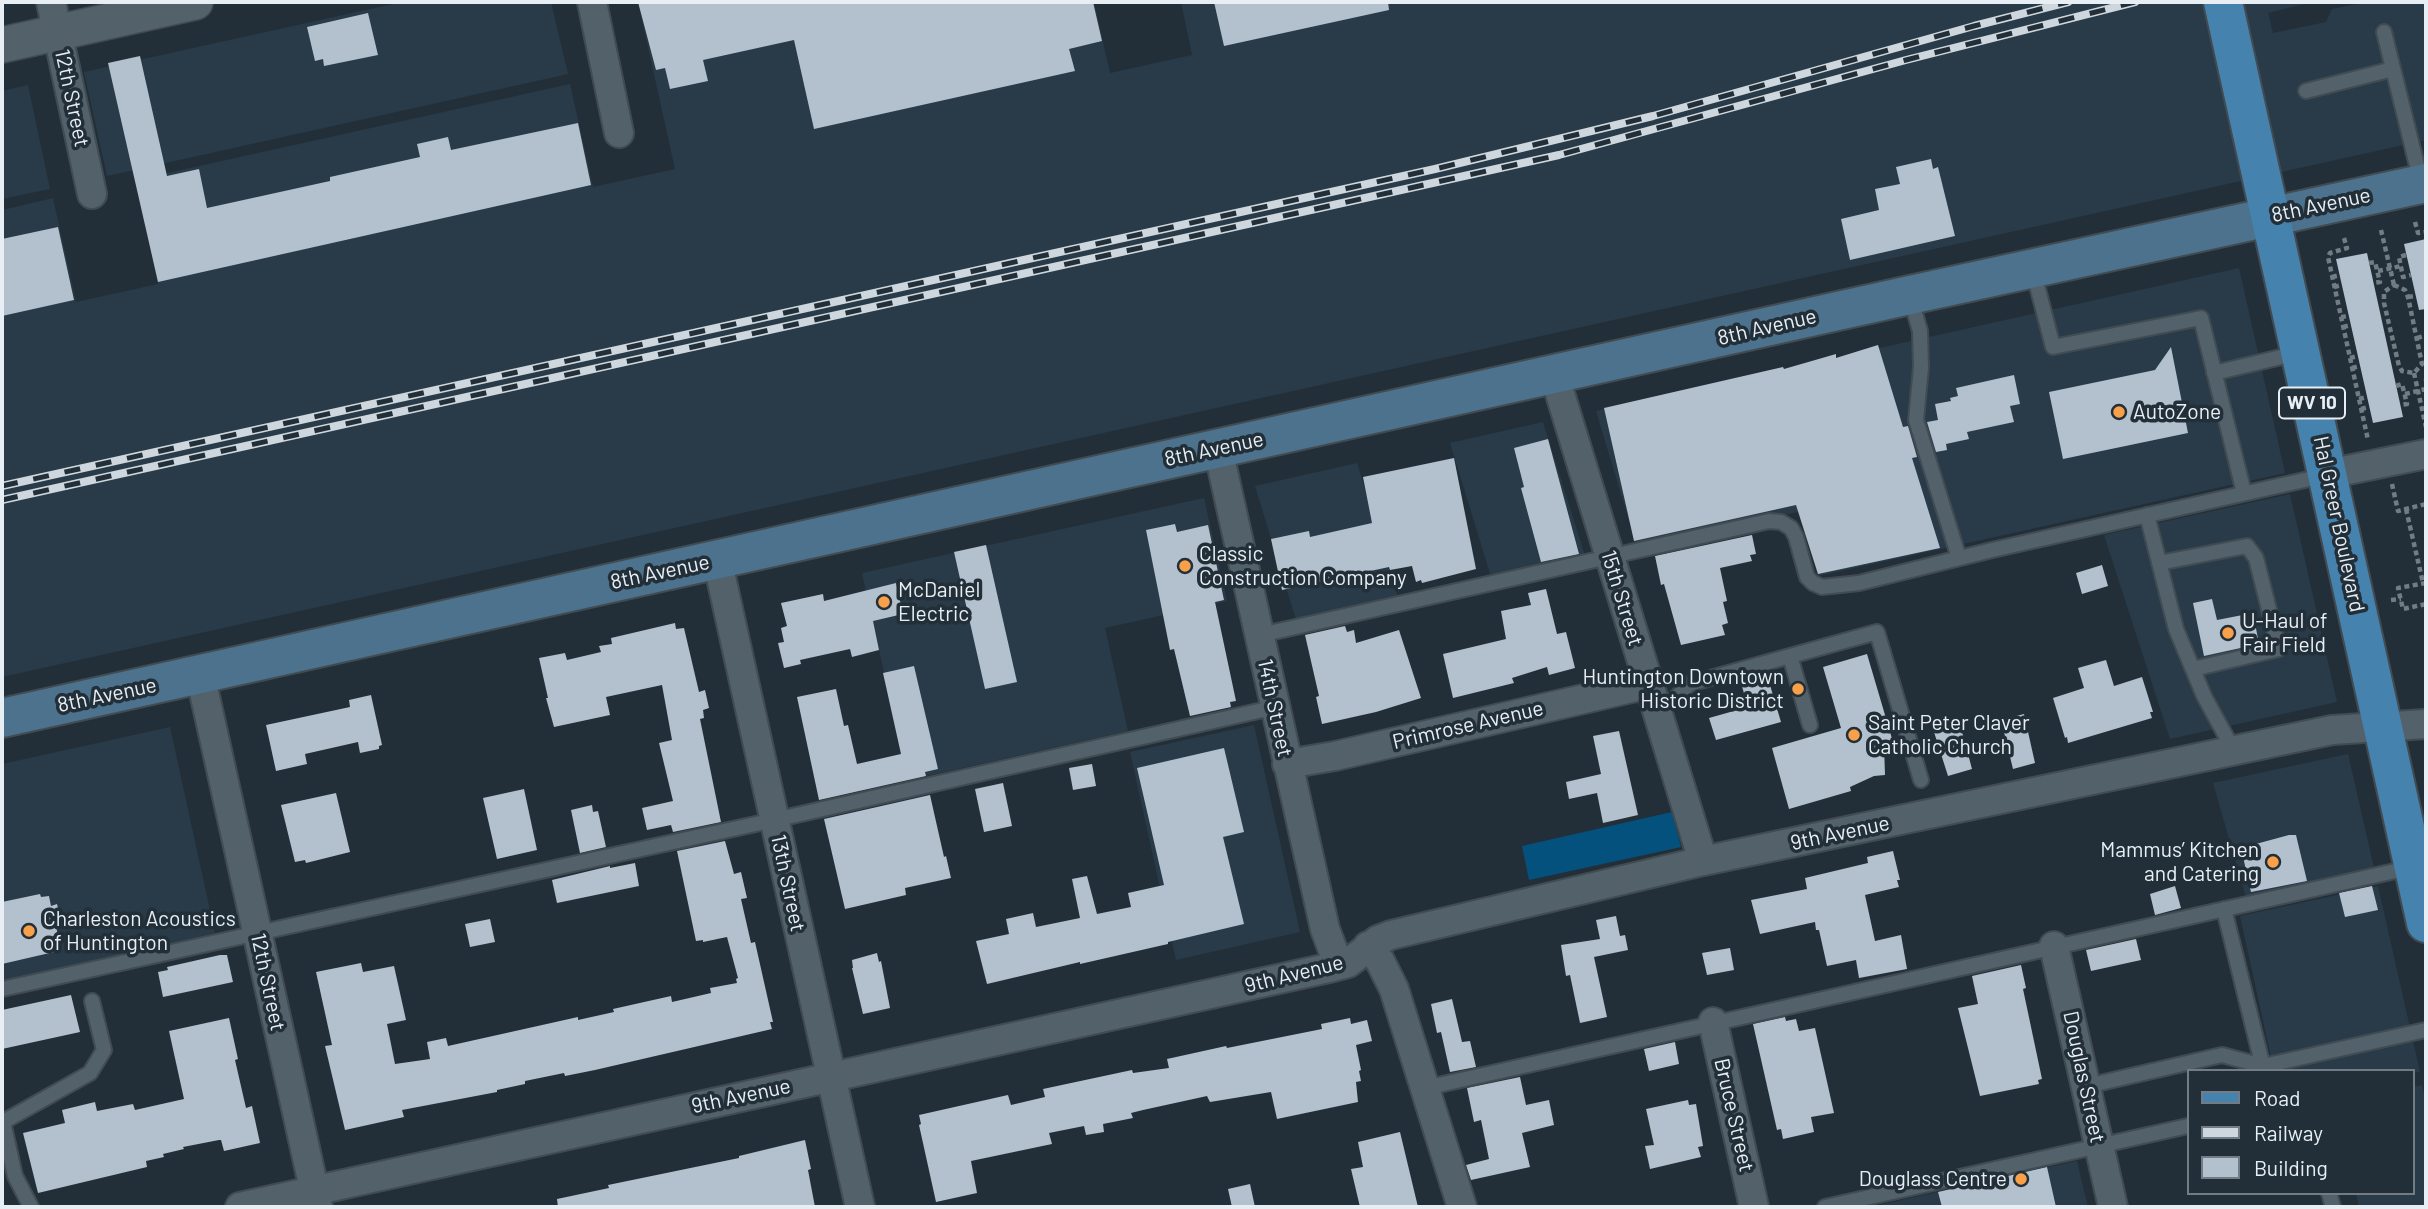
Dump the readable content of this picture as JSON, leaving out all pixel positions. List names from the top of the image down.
{
  "streets": {
    "main road": ["8th Avenue", "WV 10", "Hal Greer Boulevard"],
    "street": [
      "12th Street",
      "15th Street",
      "14th Street",
      "Primrose Avenue",
      "9th Avenue",
      "13th Street",
      "Douglas Street",
      "Bruce Street"
    ]
  },
  "crossings": [
    ["12th Street", "8th Avenue"],
    ["12th Street", "9th Avenue"],
    ["8th Avenue", "Hal Greer Boulevard"],
    ["8th Avenue", "15th Street"],
    ["8th Avenue", "14th Street"],
    ["8th Avenue", "13th Street"],
    ["Hal Greer Boulevard", "9th Avenue"],
    ["15th Street", "Primrose Avenue"],
    ["15th Street", "9th Avenue"],
    ["14th Street", "Primrose Avenue"],
    ["14th Street", "9th Avenue"],
    ["9th Avenue", "13th Street"]
  ],
  "places": [
    "AutoZone",
    "Classic Construction Company",
    "McDaniel Electric",
    "U-Haul of Fair Field",
    "Huntington Downtown Historic District",
    "Saint Peter Claver Catholic Church",
    "Mammus’ Kitchen and Catering",
    "Charleston Acoustics of Huntington",
    "Douglass Centre"
  ],
  "legend": ["Road", "Railway", "Building"]
}
